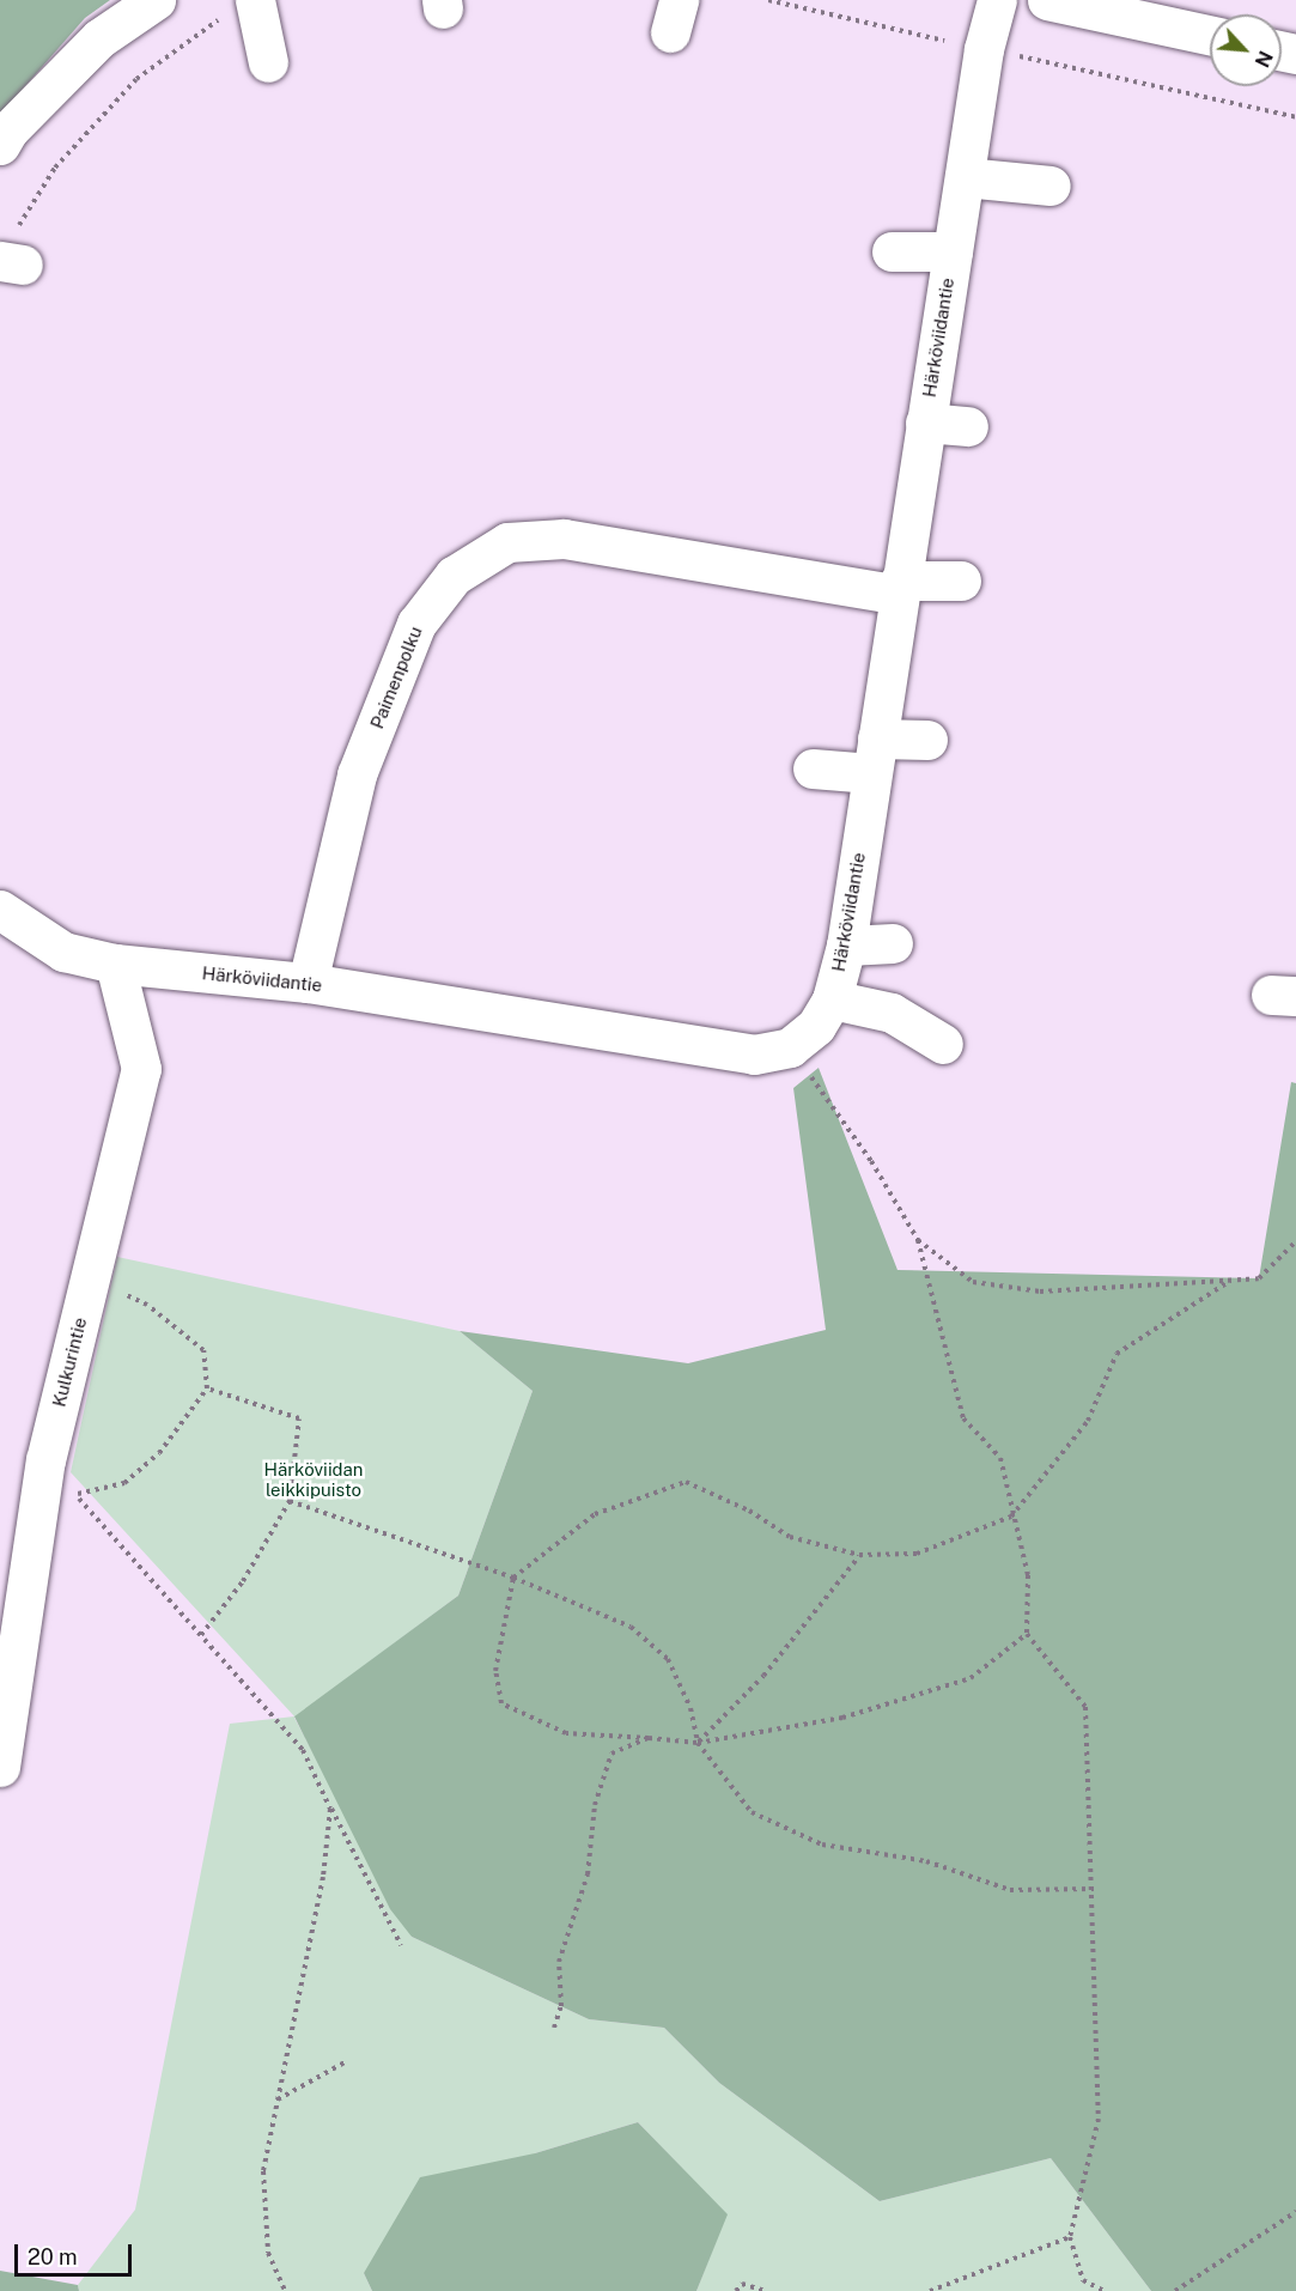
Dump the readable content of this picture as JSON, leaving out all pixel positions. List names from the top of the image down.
{
  "streets": {
    "street": ["Härköviidantie", "Paimenpolku", "Kulkurintie"]
  },
  "crossings": [
    ["Härköviidantie", "Paimenpolku"],
    ["Härköviidantie", "Kulkurintie"]
  ],
  "parks": ["Härköviidan leikkipuisto"],
  "scale_bar": "20 m",
  "north": "bottom right"
}
